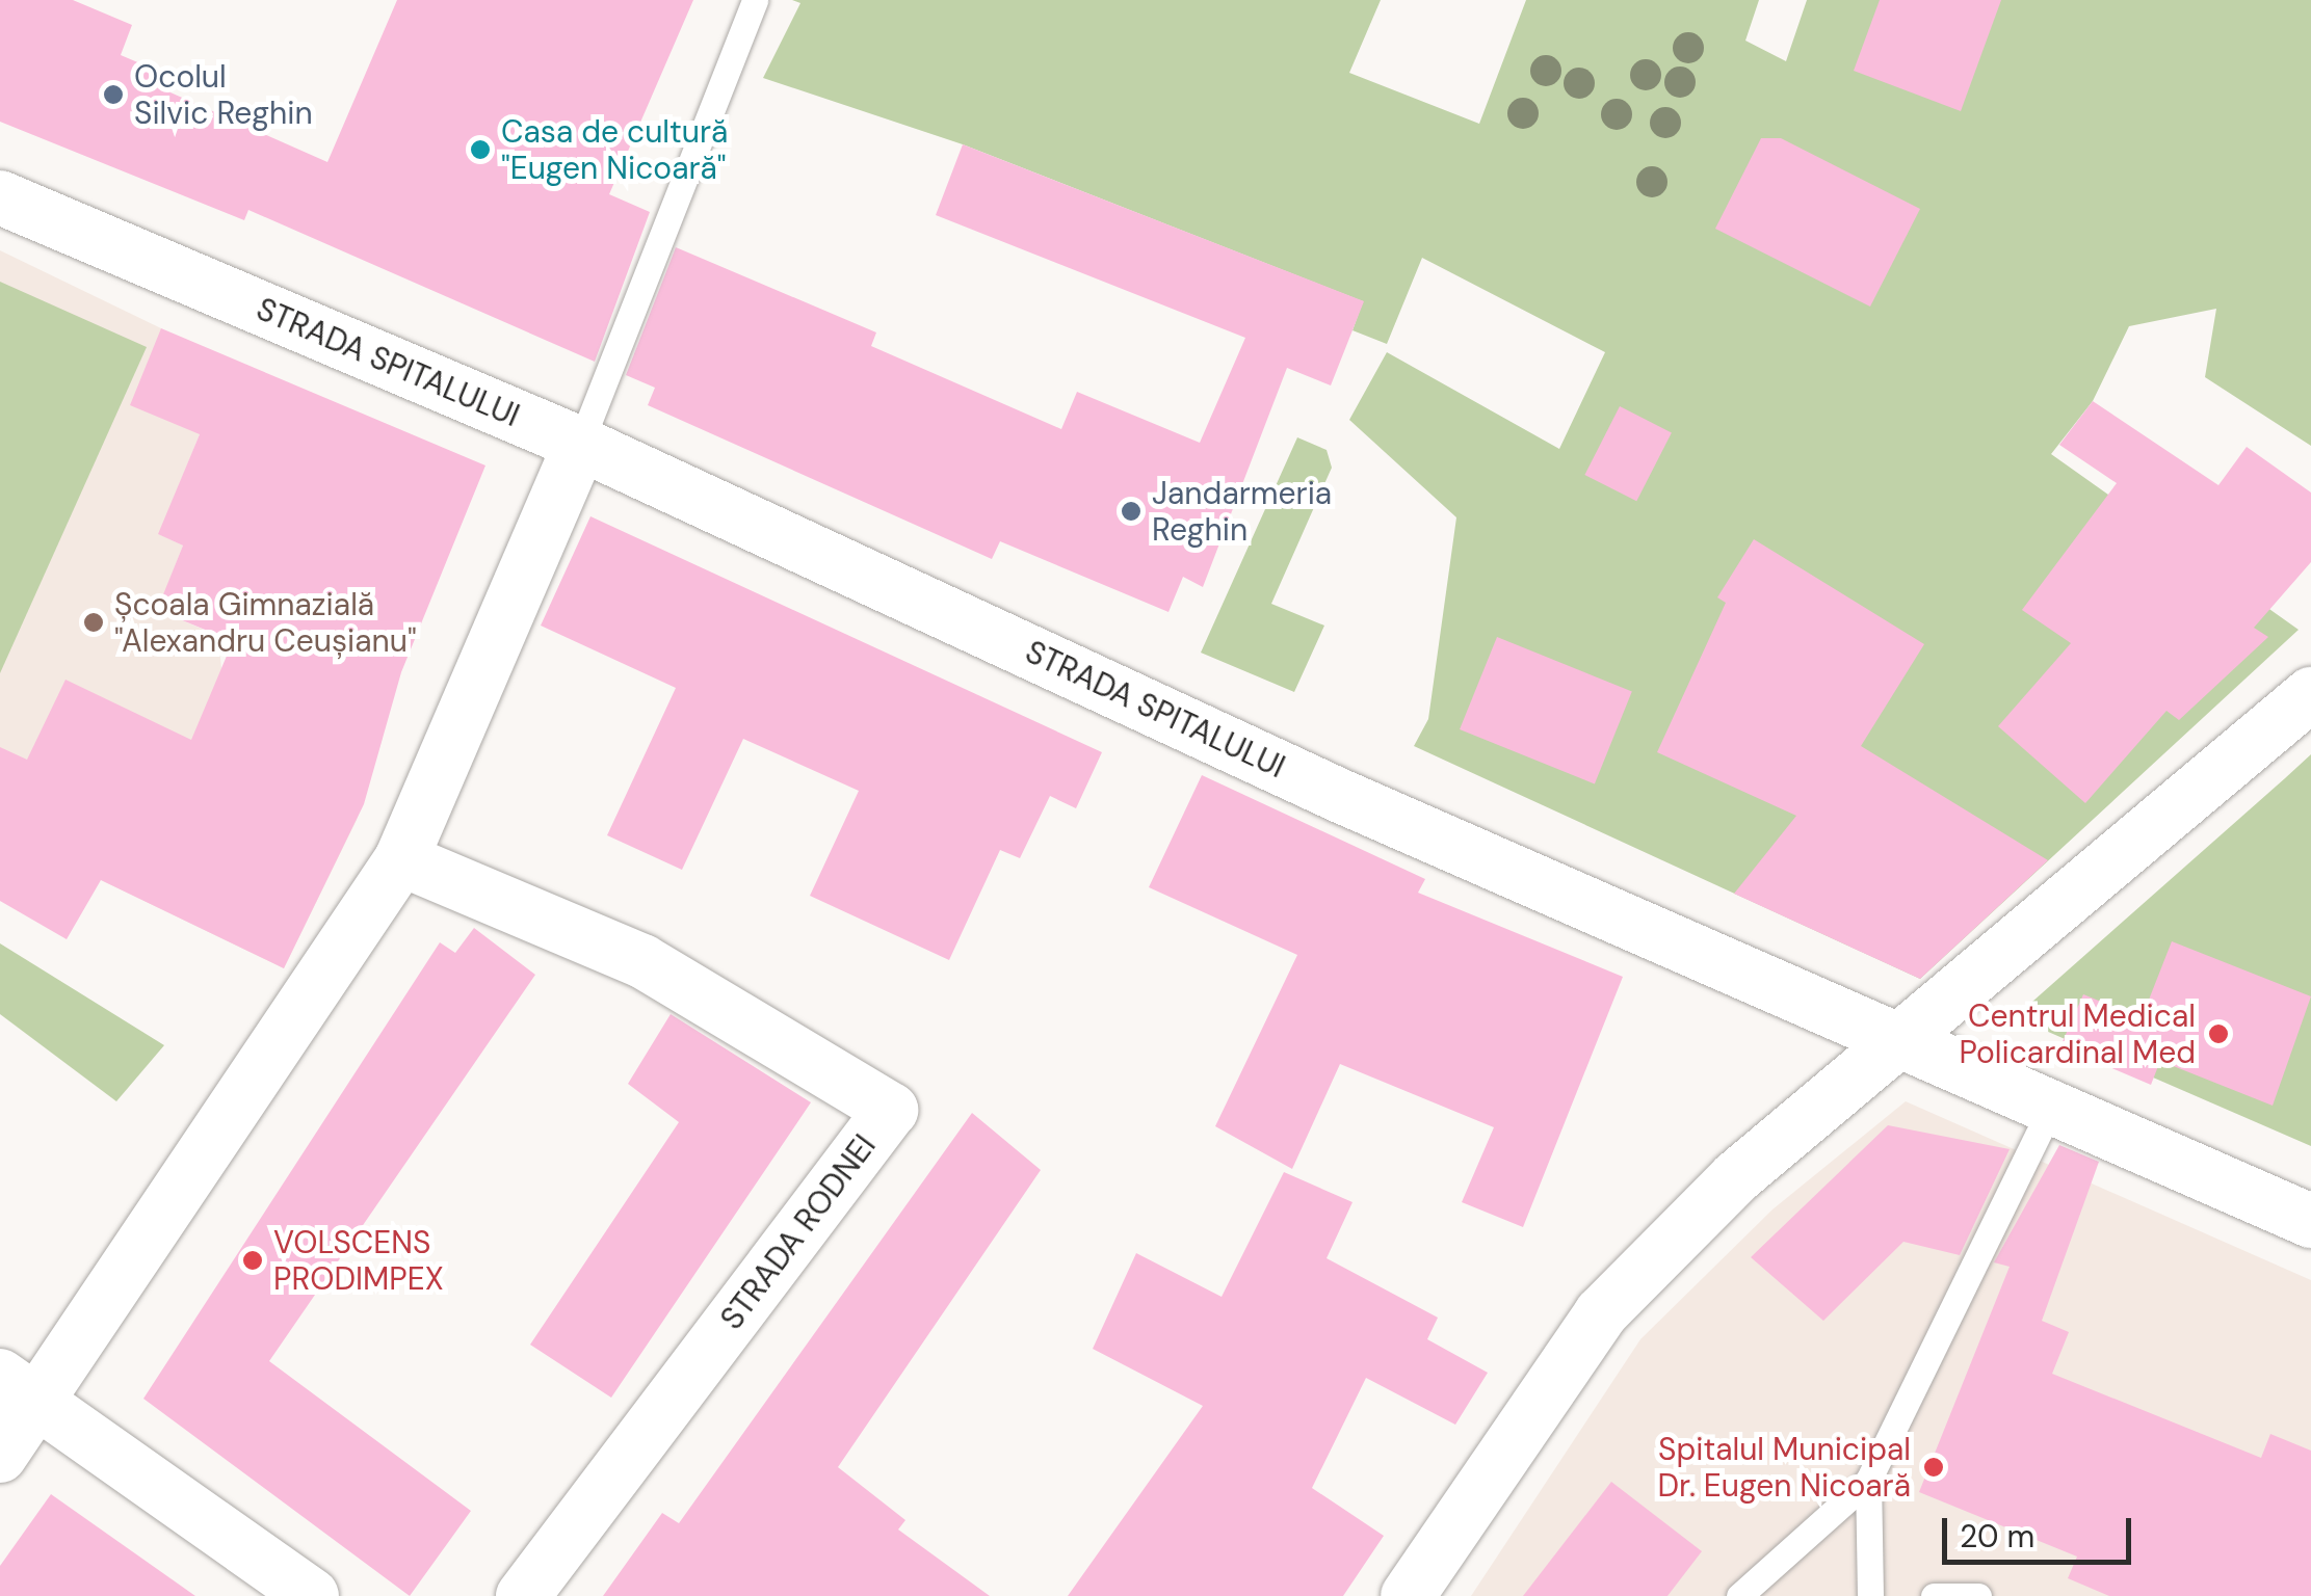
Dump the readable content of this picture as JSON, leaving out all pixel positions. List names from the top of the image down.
{
  "streets": {
    "street": ["STRADA SPITALULUI", "STRADA RODNEI"]
  },
  "places": [
    "Ocolul Silvic Reghin",
    "Casa de cultură \"Eugen Nicoară\"",
    "Jandarmeria Reghin",
    "Școala Gimnazială \"Alexandru Ceușianu\"",
    "Centrul Medical Policardinal Med",
    "VOLSCENS PRODIMPEX",
    "Spitalul Municipal Dr. Eugen Nicoară"
  ],
  "scale_bar": "20 m"
}
